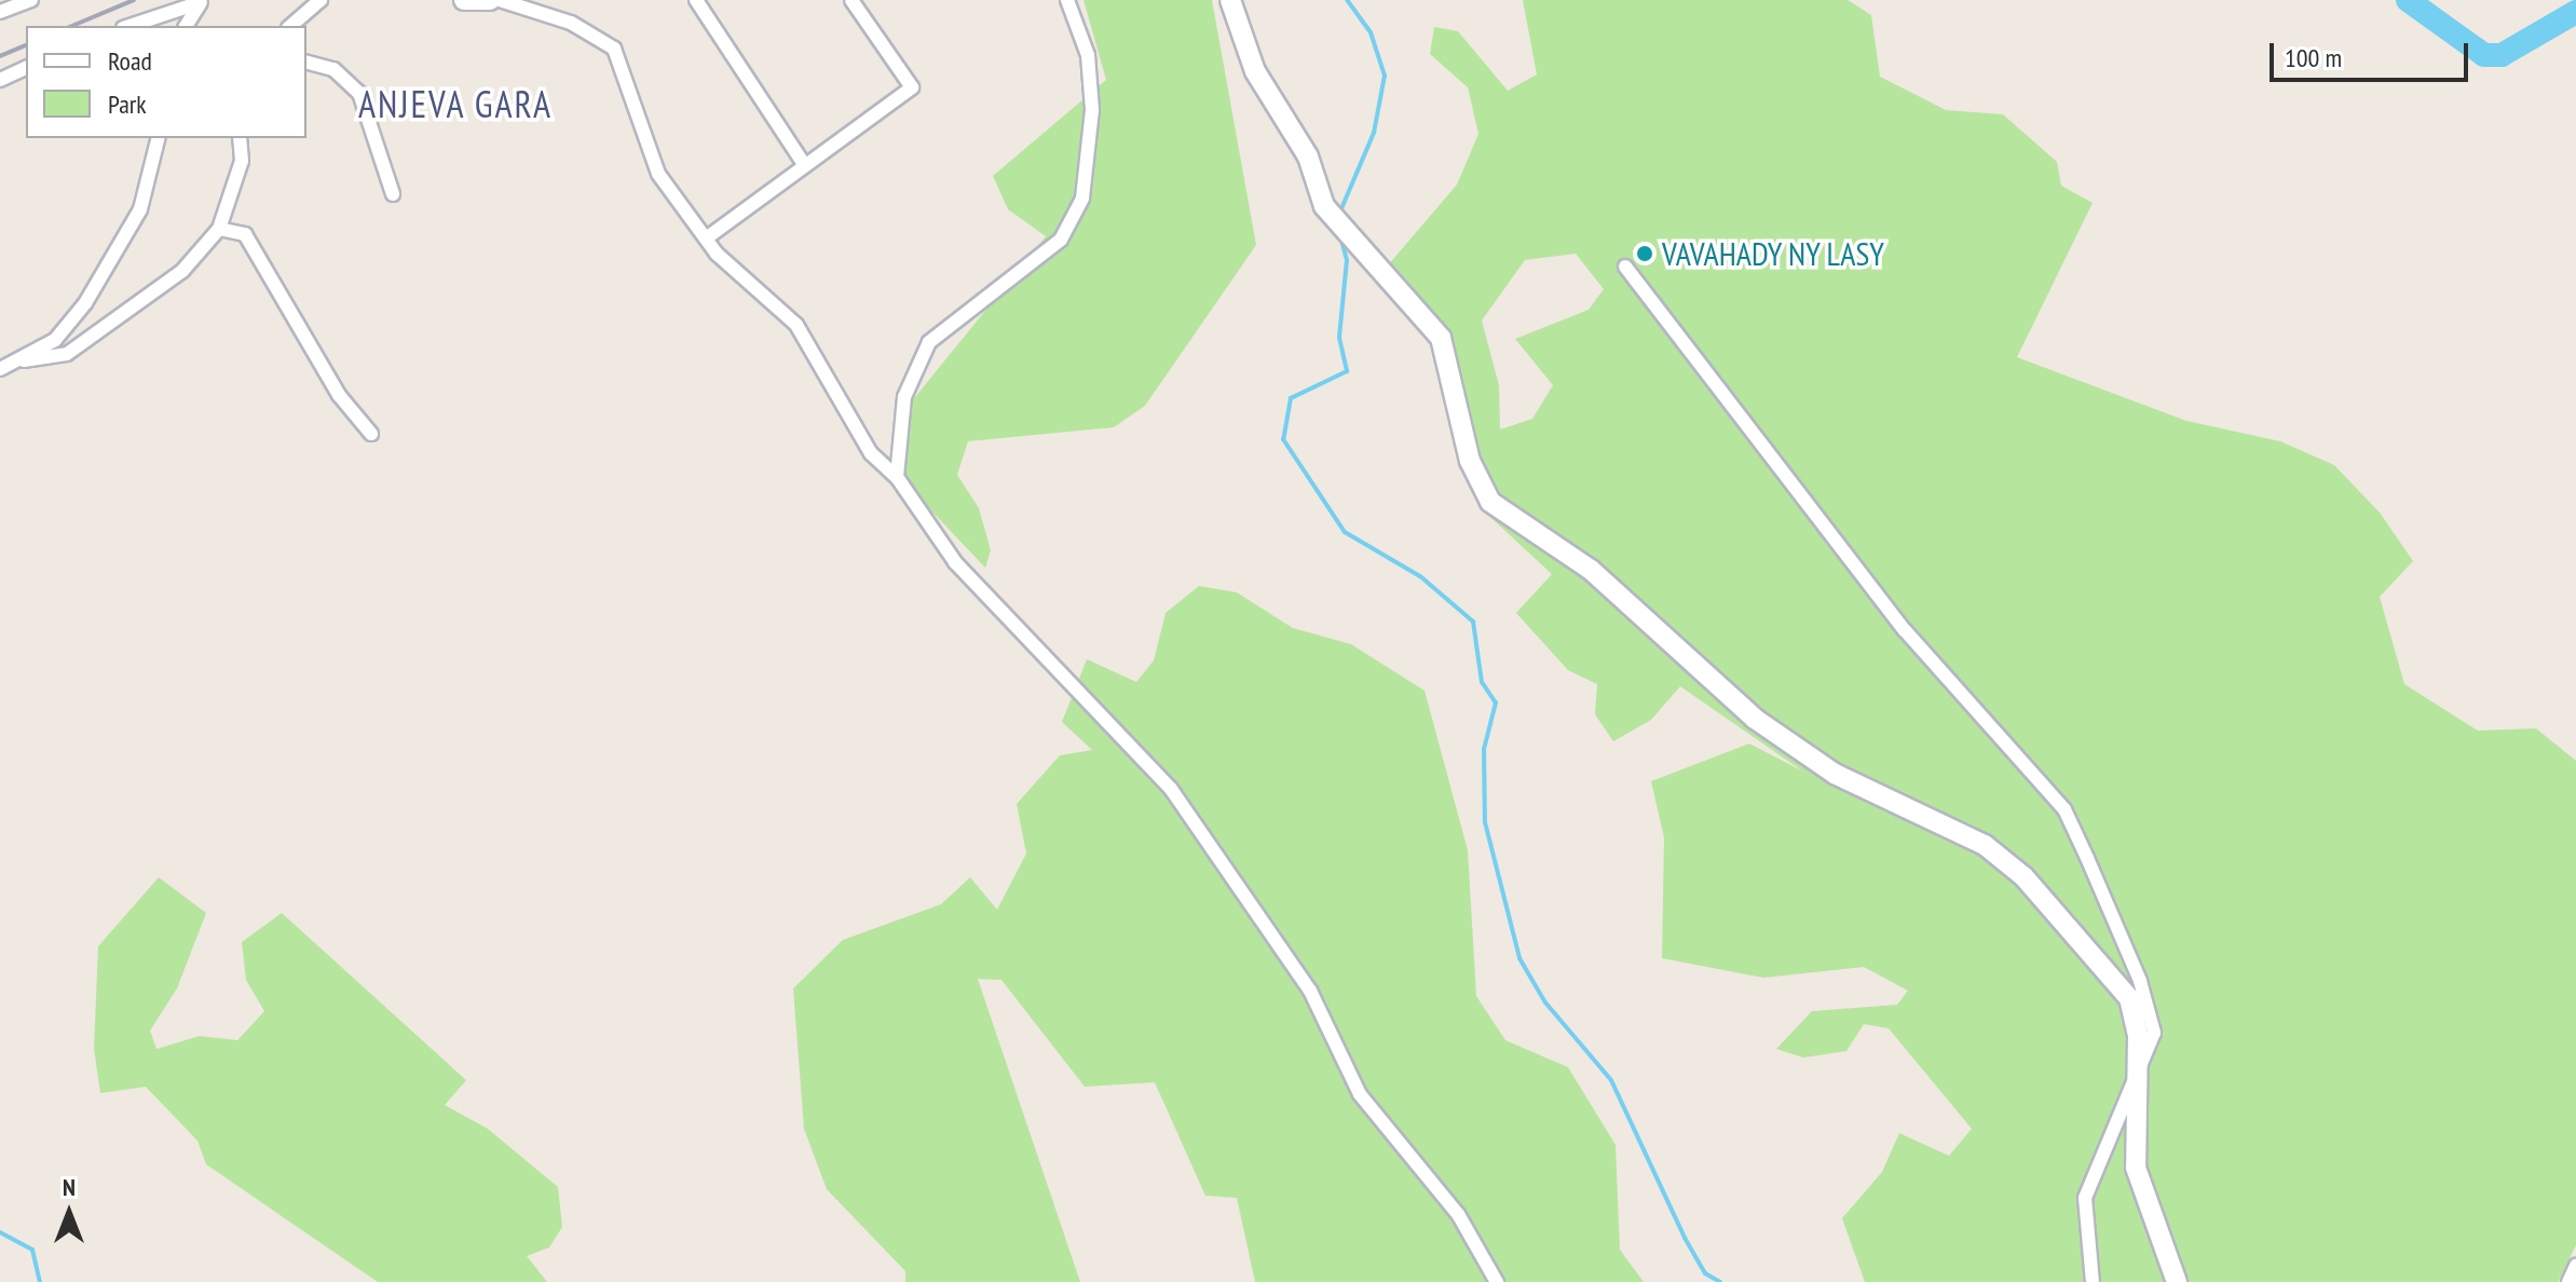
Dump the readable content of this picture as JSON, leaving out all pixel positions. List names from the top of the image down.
{
  "districts": ["ANJEVA GARA"],
  "places": ["VAVAHADY NY LASY"],
  "legend": ["Road", "Park"],
  "scale_bar": "100 m",
  "north": "top"
}
